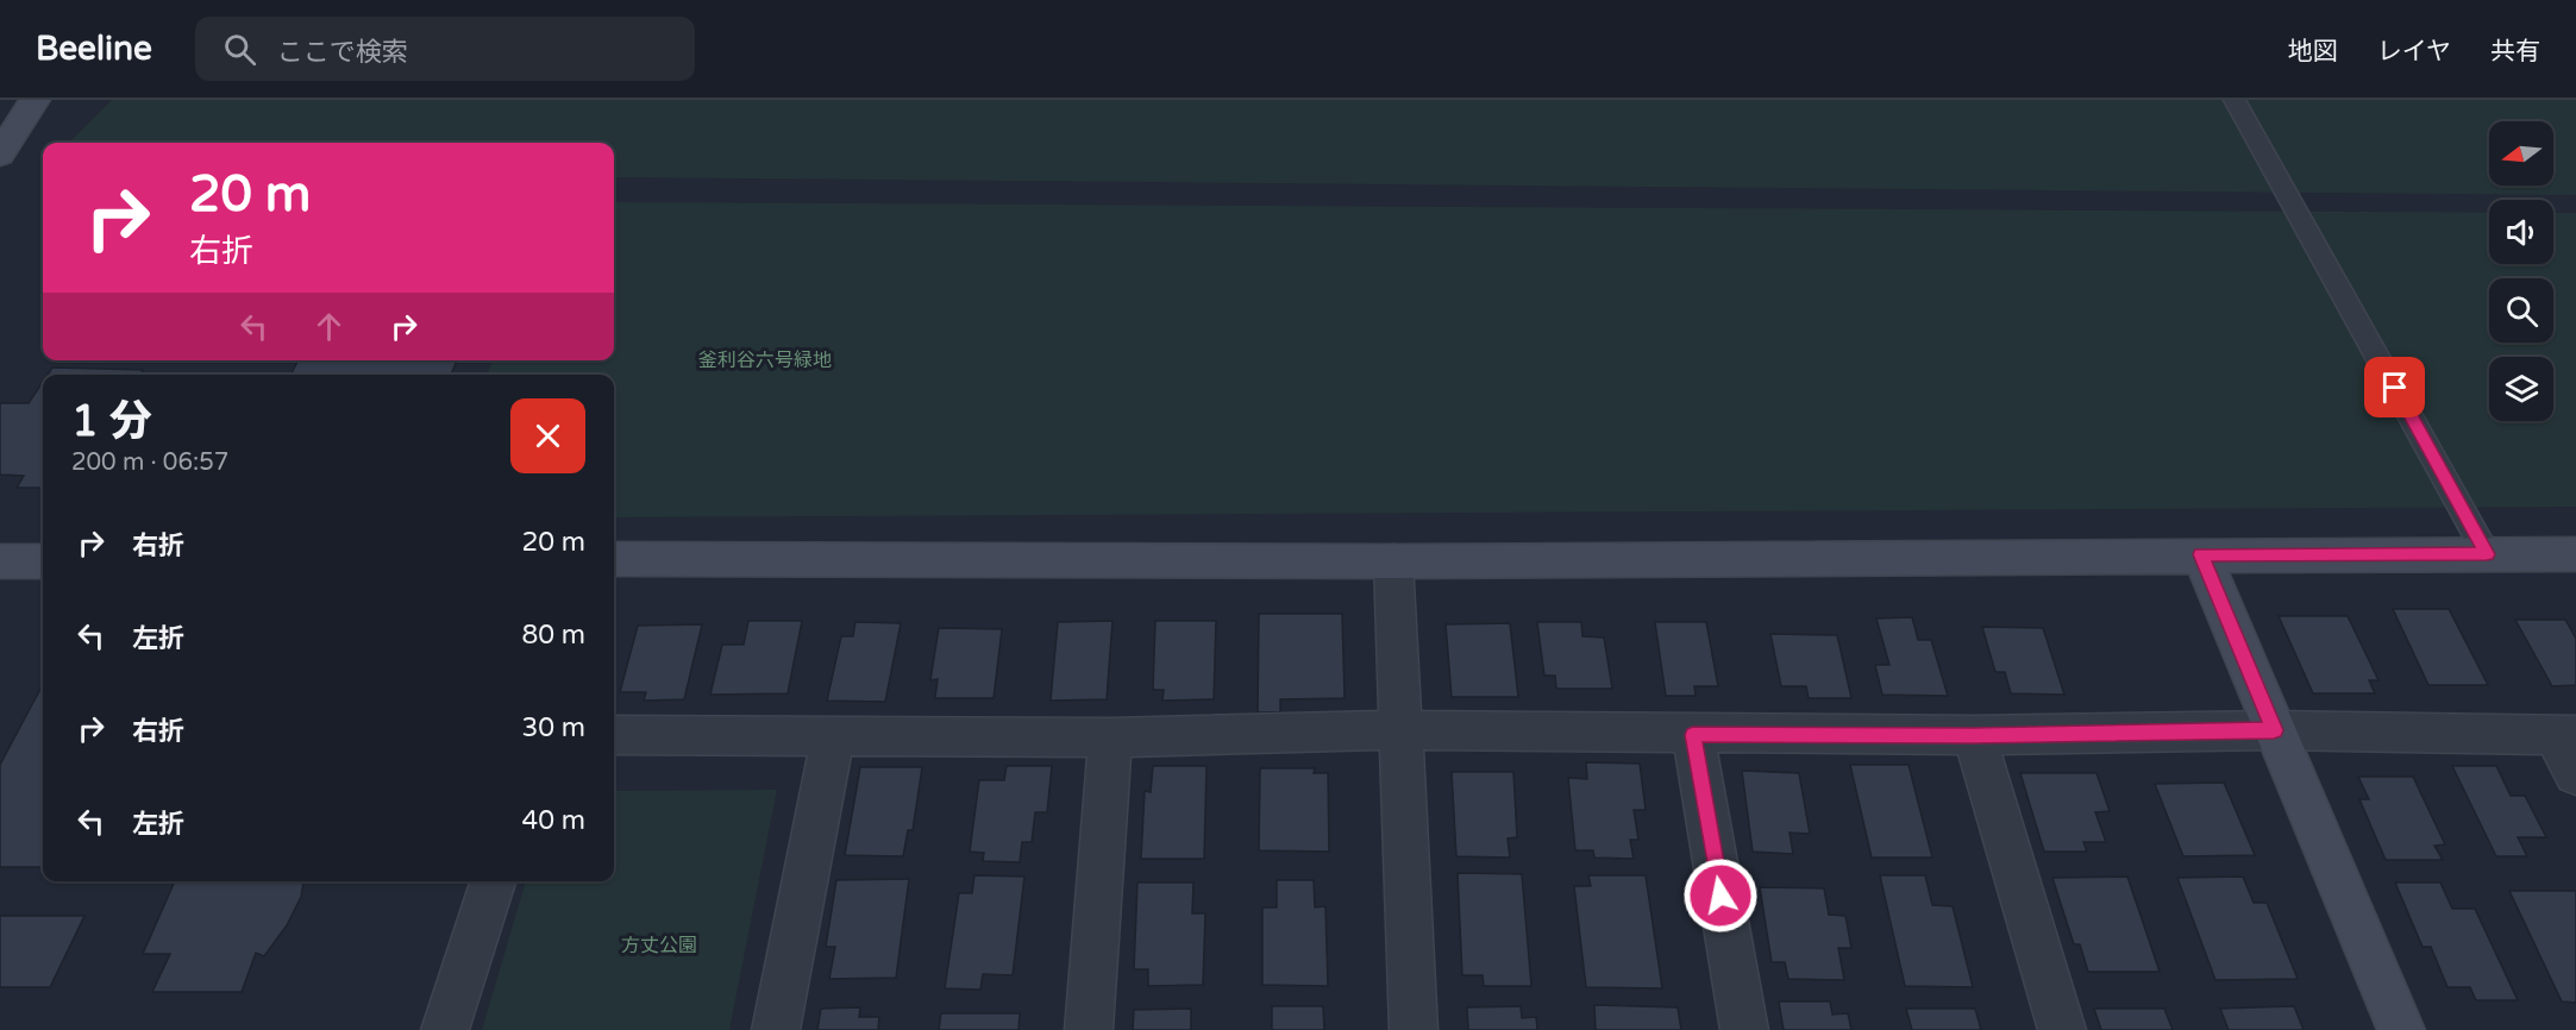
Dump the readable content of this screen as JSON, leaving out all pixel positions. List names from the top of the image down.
{
  "parks": ["釜利谷六号緑地", "方丈公園"],
  "north": "left",
  "page": {
    "header": "Beeline",
    "search": "ここで検索",
    "nav": ["地図", "レイヤ", "共有"],
    "turn": ["20 m", "右折"],
    "heading": ["1 分", "200 m · 06:57"],
    "list": [
      {
        "name": "右折",
        "value": "20 m"
      },
      {
        "name": "左折",
        "value": "80 m"
      },
      {
        "name": "右折",
        "value": "30 m"
      },
      {
        "name": "左折",
        "value": "40 m"
      }
    ]
  }
}
